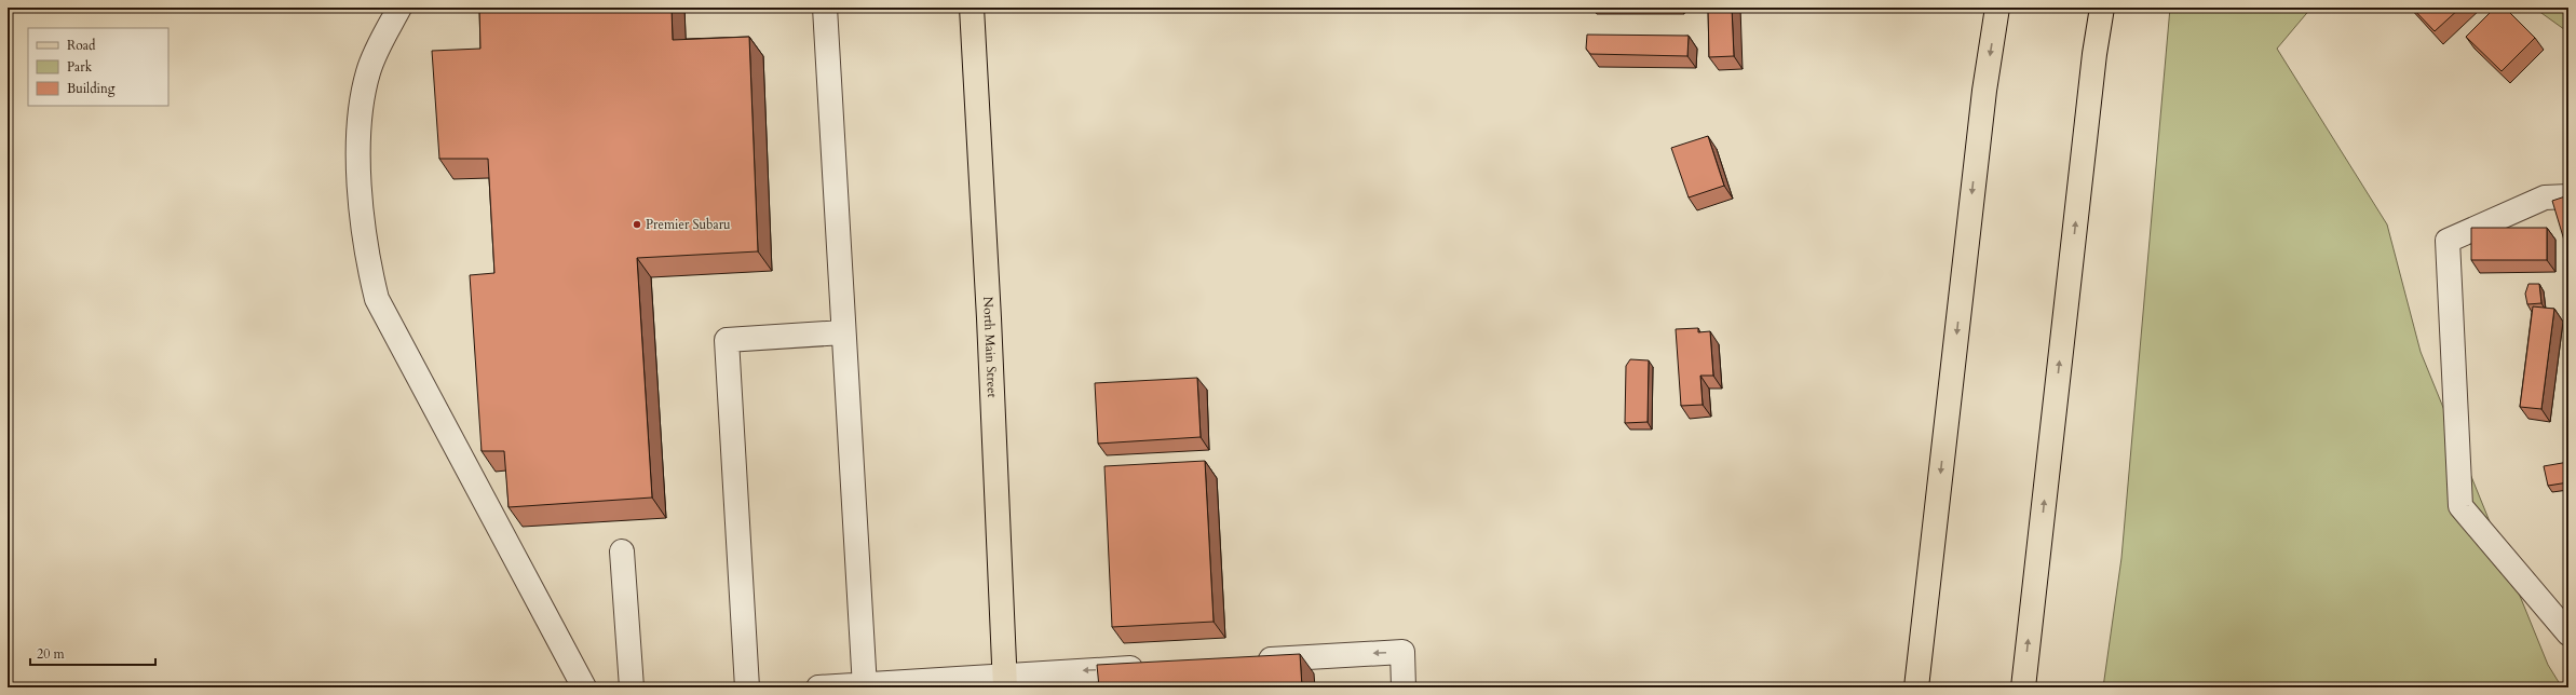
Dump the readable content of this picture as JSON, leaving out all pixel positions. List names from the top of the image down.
{
  "streets": {
    "main road": ["North Main Street"]
  },
  "places": ["Premier Subaru"],
  "legend": ["Road", "Park", "Building"],
  "scale_bar": "20 m"
}
